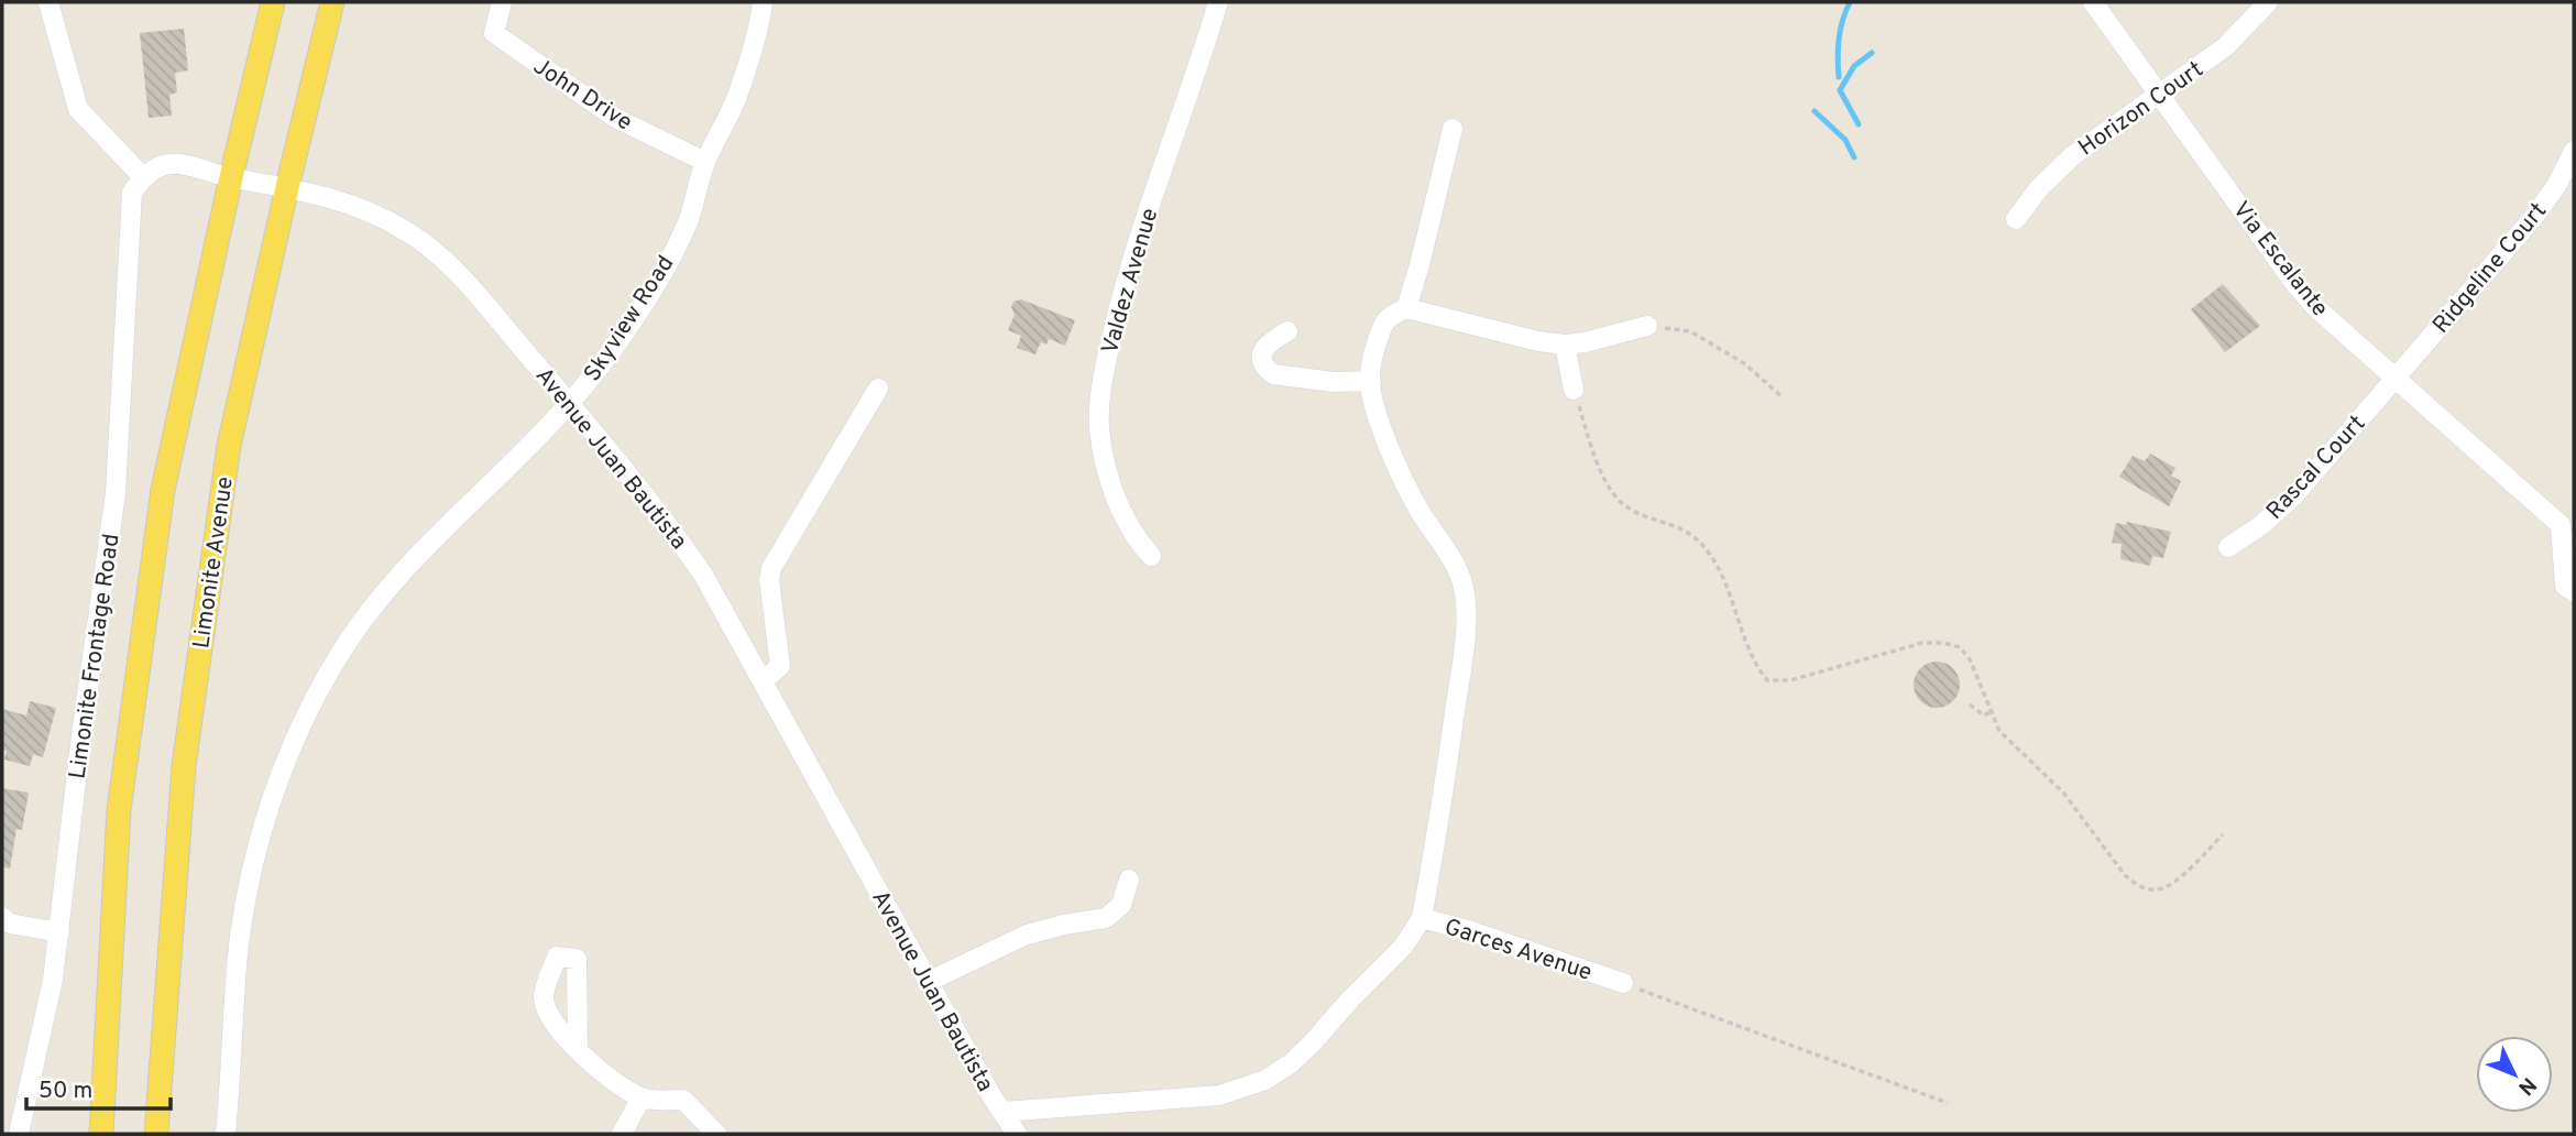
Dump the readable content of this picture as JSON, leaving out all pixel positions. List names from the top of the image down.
{
  "streets": {
    "main road": ["Limonite Avenue"],
    "street": [
      "John Drive",
      "Horizon Court",
      "Via Escalante",
      "Ridgeline Court",
      "Valdez Avenue",
      "Skyview Road",
      "Avenue Juan Bautista",
      "Rascal Court",
      "Limonite Frontage Road",
      "Garces Avenue"
    ]
  },
  "crossings": [
    ["John Drive", "Skyview Road"],
    ["Horizon Court", "Via Escalante"],
    ["Via Escalante", "Ridgeline Court"],
    ["Via Escalante", "Rascal Court"],
    ["Ridgeline Court", "Rascal Court"],
    ["Skyview Road", "Avenue Juan Bautista"],
    ["Avenue Juan Bautista", "Limonite Avenue"],
    ["Avenue Juan Bautista", "Limonite Frontage Road"],
    ["Avenue Juan Bautista", "Garces Avenue"]
  ],
  "scale_bar": "50 m",
  "north": "bottom right"
}
